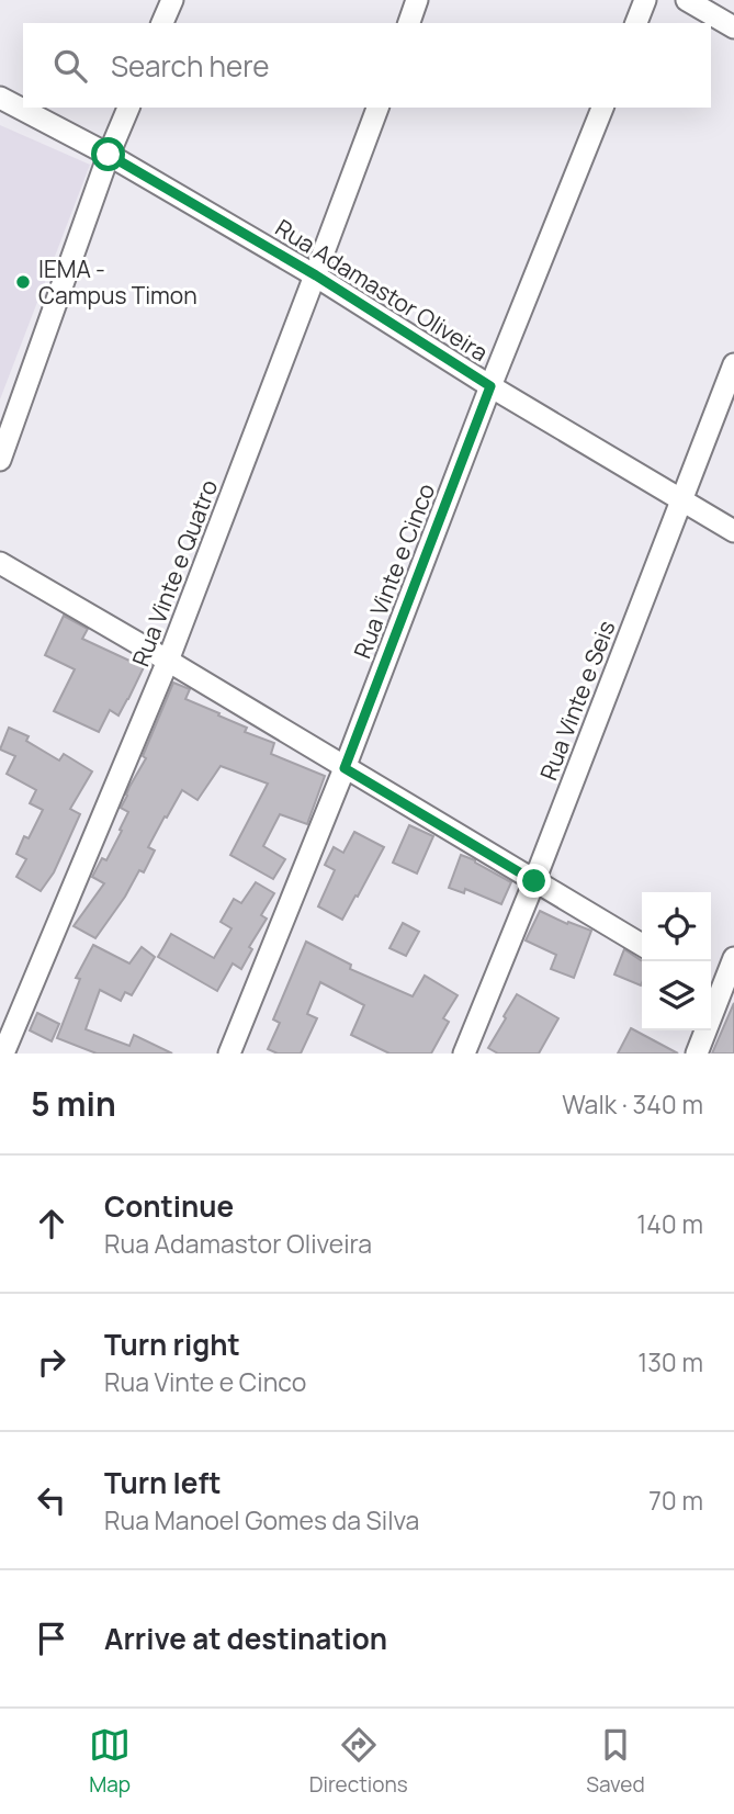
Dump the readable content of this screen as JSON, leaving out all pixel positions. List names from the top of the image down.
{
  "streets": {
    "street": [
      "Rua Adamastor Oliveira",
      "Rua Vinte e Cinco",
      "Rua Vinte e Quatro",
      "Rua Vinte e Seis"
    ]
  },
  "crossings": [
    ["Rua Adamastor Oliveira", "Rua Vinte e Cinco"],
    ["Rua Adamastor Oliveira", "Rua Vinte e Quatro"],
    ["Rua Adamastor Oliveira", "Rua Vinte e Seis"]
  ],
  "places": ["IEMA - Campus Timon"],
  "page": {
    "search": "Search here",
    "heading": ["5 min", "Walk · 340 m"],
    "list": [
      ["Continue", "Rua Adamastor Oliveira", "140 m"],
      ["Turn right", "Rua Vinte e Cinco", "130 m"],
      ["Turn left", "Rua Manoel Gomes da Silva", "70 m"],
      "Arrive at destination"
    ],
    "nav": ["Map", "Directions", "Saved"]
  }
}
